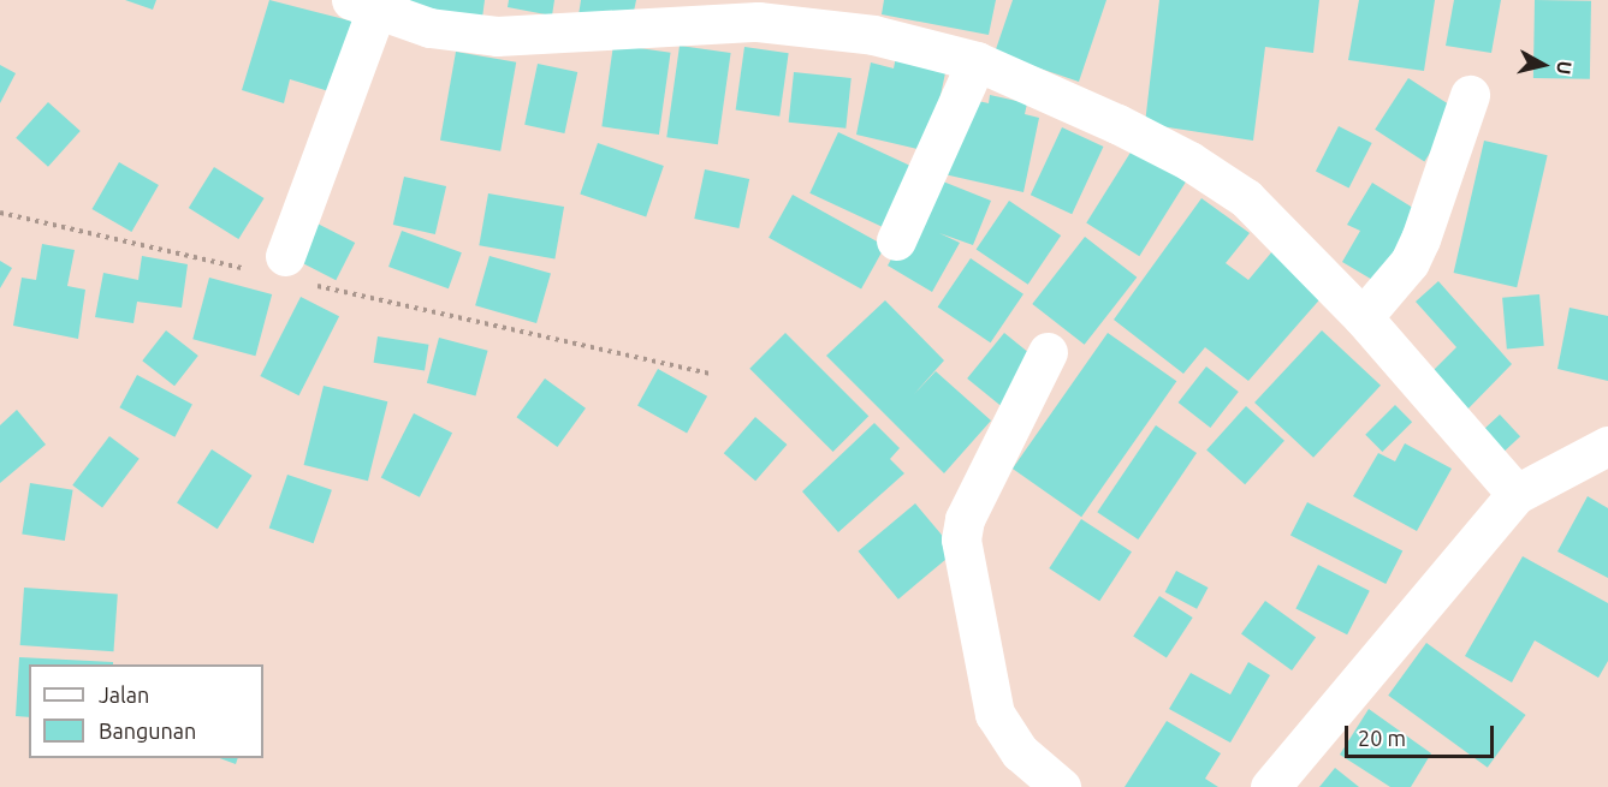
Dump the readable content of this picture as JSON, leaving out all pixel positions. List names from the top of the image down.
{
  "legend": ["Jalan", "Bangunan"],
  "scale_bar": "20 m",
  "north": "right"
}
